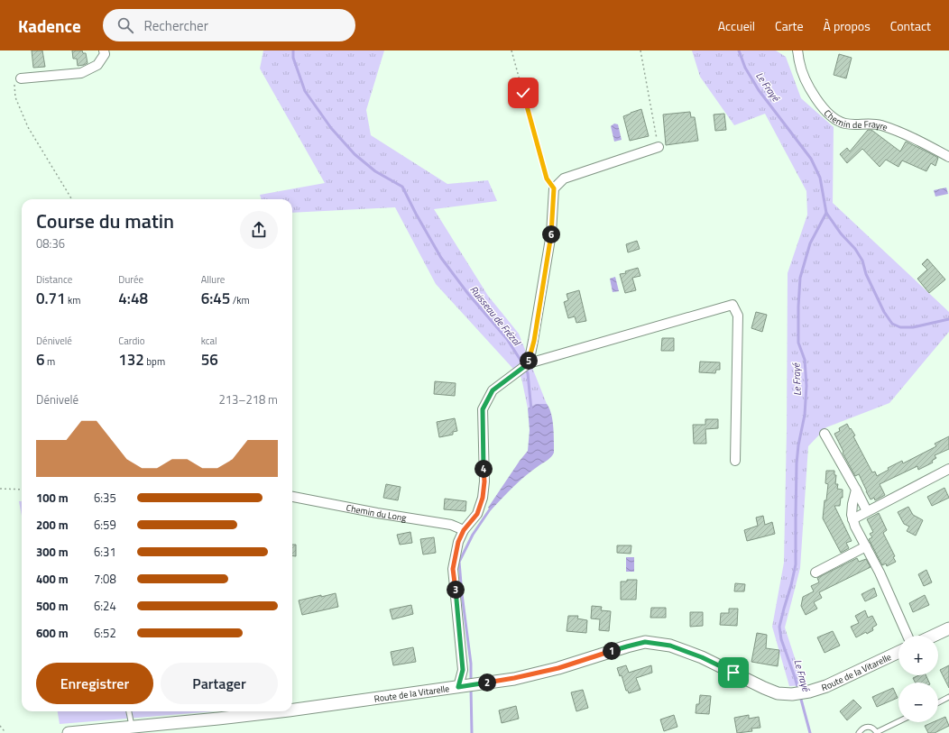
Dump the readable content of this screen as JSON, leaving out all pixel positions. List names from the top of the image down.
{
  "streets": {
    "street": ["Chemin de Frayre", "Chemin du Long", "Route de la Vitarelle"]
  },
  "water": ["Le Frayé", "Ruisseau de Frézal"],
  "page": {
    "header": "Kadence",
    "search": "Rechercher",
    "nav": [
      "Accueil",
      "Carte",
      "À propos",
      "Contact"
    ],
    "heading": ["Course du matin", "08:36"],
    "pins": [
      "6",
      "5",
      "4",
      "3",
      "1",
      "2"
    ],
    "stats": [
      ["Distance", "0.71 km"],
      ["Durée", "4:48"],
      ["Allure", "6:45 /km"],
      ["Dénivelé", "6 m"],
      ["Cardio", "132 bpm"],
      ["kcal", "56"]
    ],
    "chart": ["Dénivelé", "213–218 m"],
    "list": [
      {
        "name": "100 m",
        "note": "6:35"
      },
      {
        "name": "200 m",
        "note": "6:59"
      },
      {
        "name": "300 m",
        "note": "6:31"
      },
      {
        "name": "400 m",
        "note": "7:08"
      },
      {
        "name": "500 m",
        "note": "6:24"
      },
      {
        "name": "600 m",
        "note": "6:52"
      }
    ],
    "map_buttons": ["+", "−"],
    "buttons": ["Enregistrer", "Partager"]
  }
}
